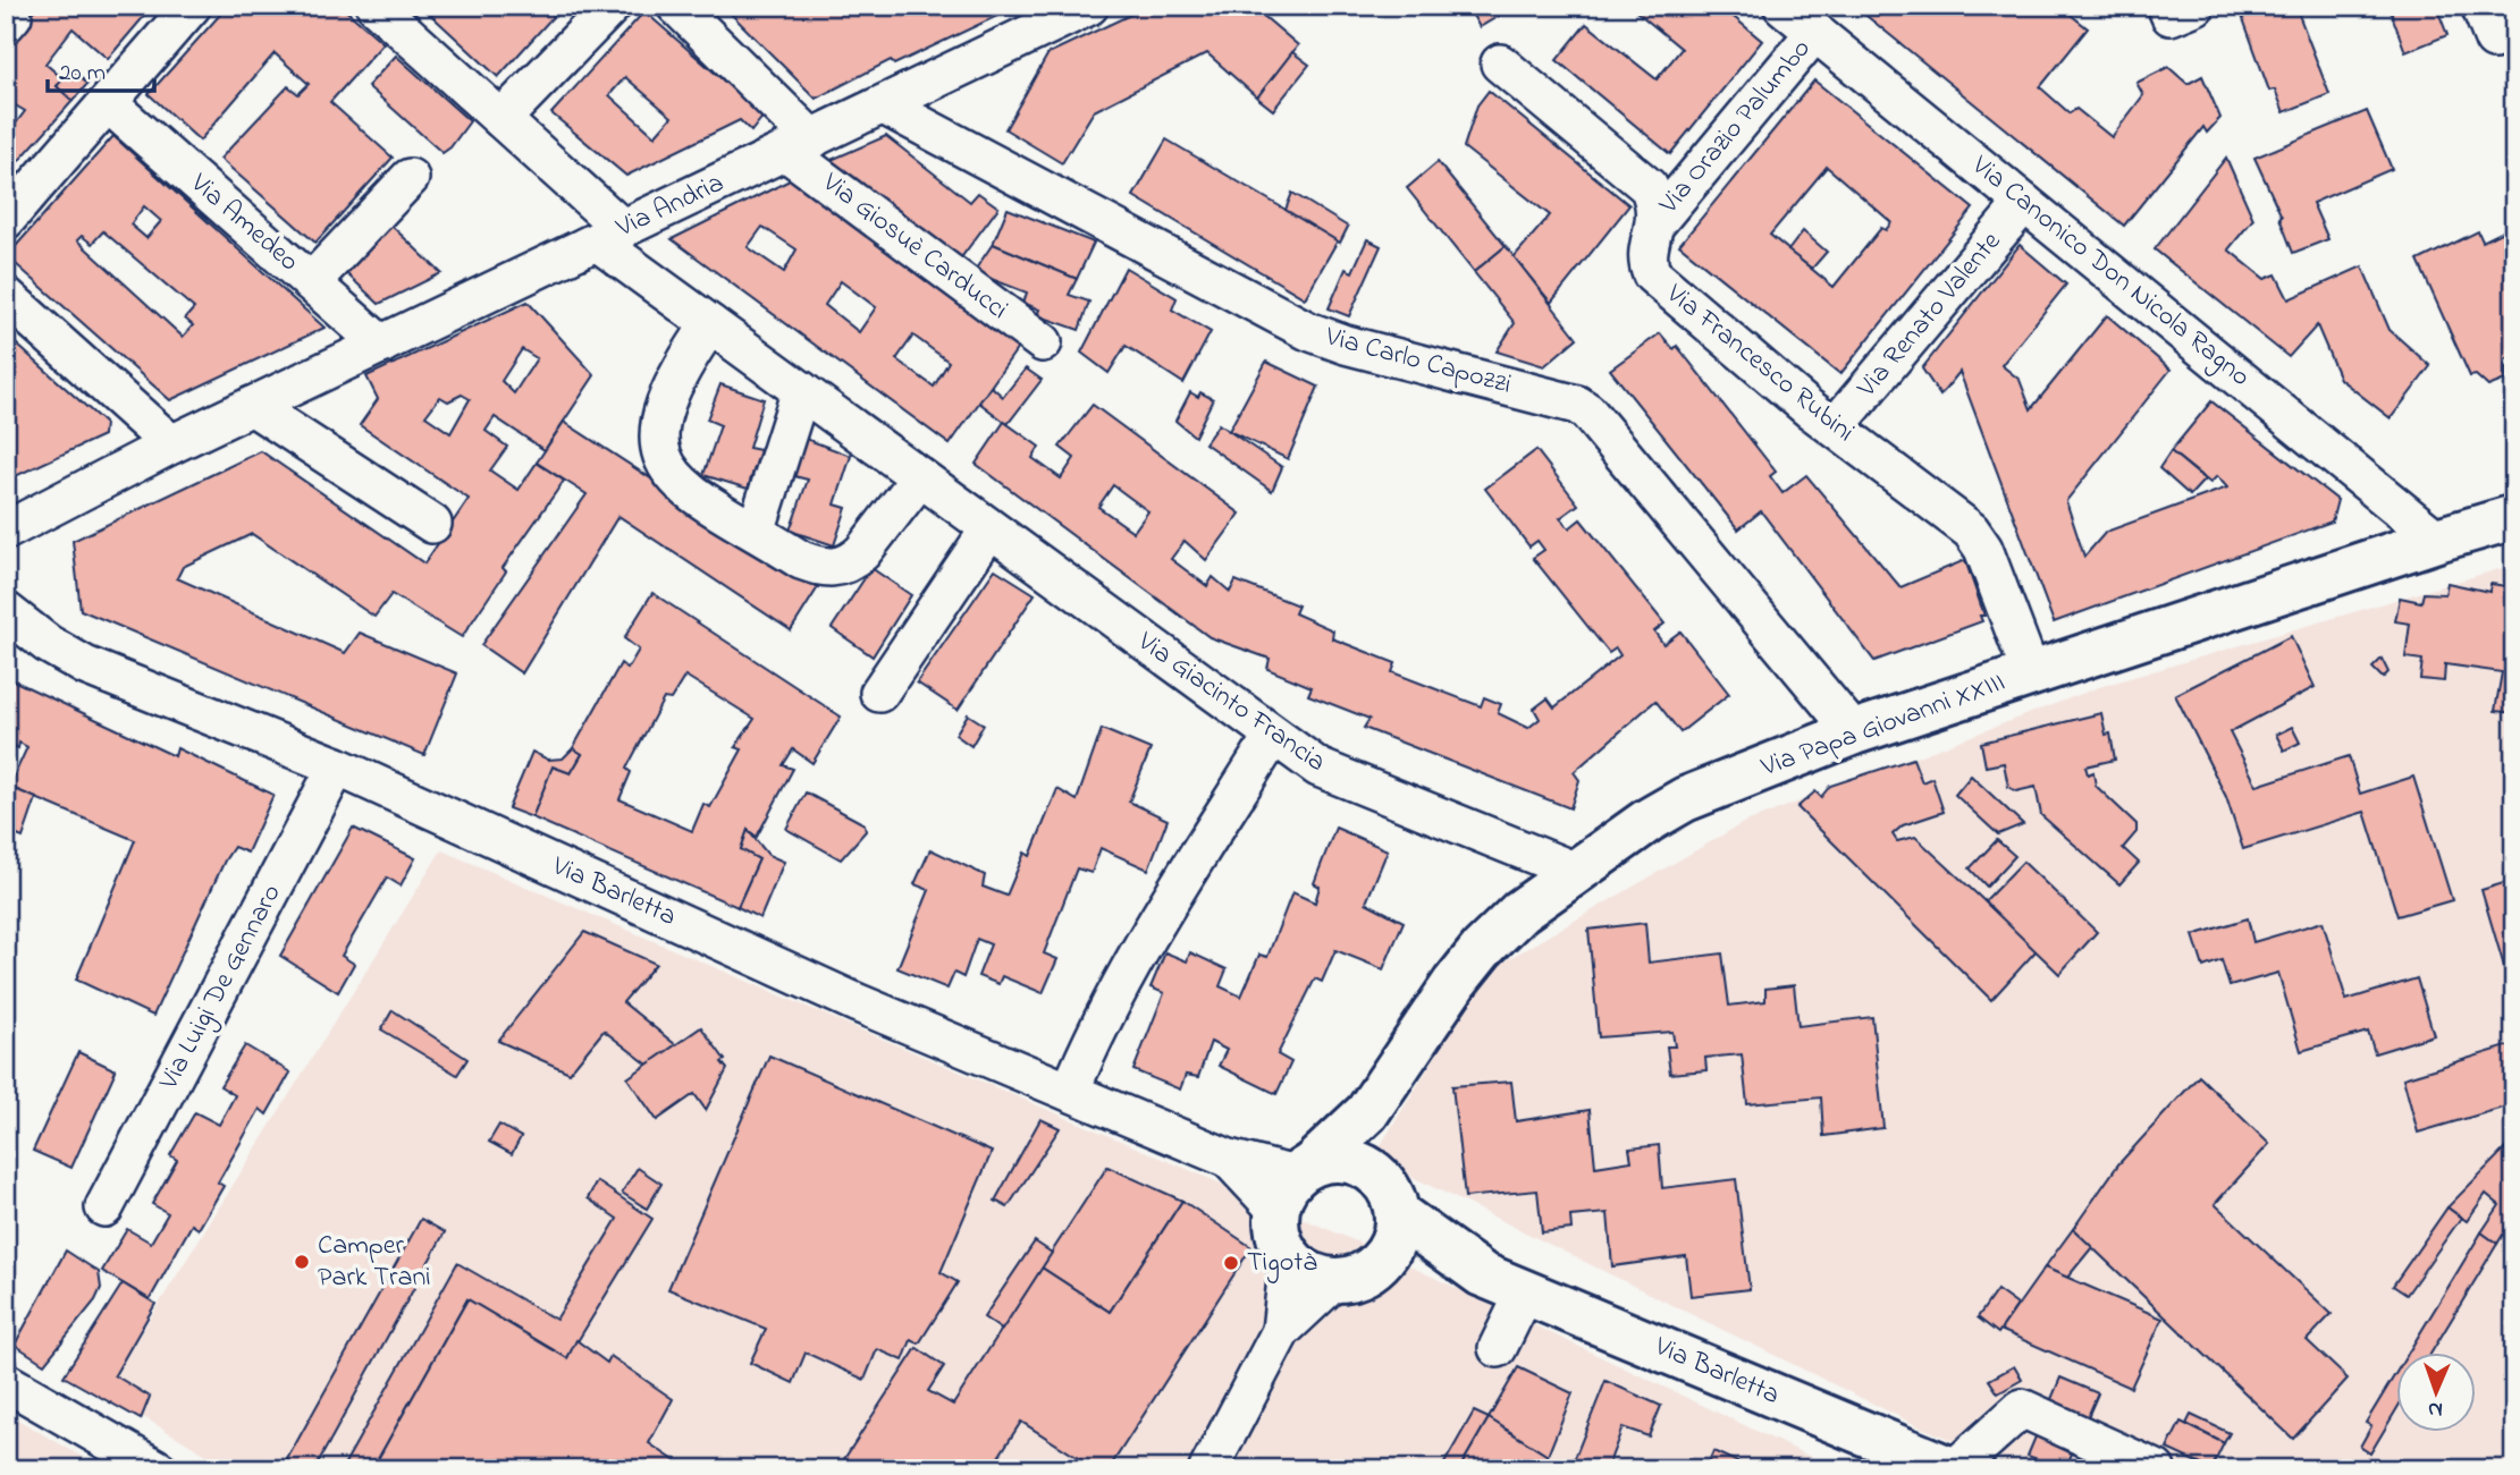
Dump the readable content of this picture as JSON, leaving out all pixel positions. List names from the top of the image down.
{
  "streets": {
    "main road": ["Via Papa Giovanni XXIII", "Via Barletta"],
    "street": [
      "Via Orazio Palumbo",
      "Via Andria",
      "Via Amedeo",
      "Via Giosuè Carducci",
      "Via Canonico Don Nicola Ragno",
      "Via Renato Valente",
      "Via Carlo Capozzi",
      "Via Francesco Rubini",
      "Via Giacinto Francia",
      "Via Luigi De Gennaro"
    ]
  },
  "crossings": [
    ["Via Orazio Palumbo", "Via Canonico Don Nicola Ragno"],
    ["Via Orazio Palumbo", "Via Francesco Rubini"],
    ["Via Andria", "Via Amedeo"],
    ["Via Andria", "Via Giosuè Carducci"],
    ["Via Andria", "Via Carlo Capozzi"],
    ["Via Andria", "Via Giacinto Francia"],
    ["Via Canonico Don Nicola Ragno", "Via Renato Valente"],
    ["Via Canonico Don Nicola Ragno", "Via Papa Giovanni XXIII"],
    ["Via Renato Valente", "Via Francesco Rubini"],
    ["Via Carlo Capozzi", "Via Papa Giovanni XXIII"],
    ["Via Francesco Rubini", "Via Papa Giovanni XXIII"],
    ["Via Giacinto Francia", "Via Papa Giovanni XXIII"],
    ["Via Papa Giovanni XXIII", "Via Barletta"],
    ["Via Barletta", "Via Luigi De Gennaro"]
  ],
  "places": ["Camper Park Trani", "Tigotà"],
  "scale_bar": "20 m",
  "north": "bottom"
}
